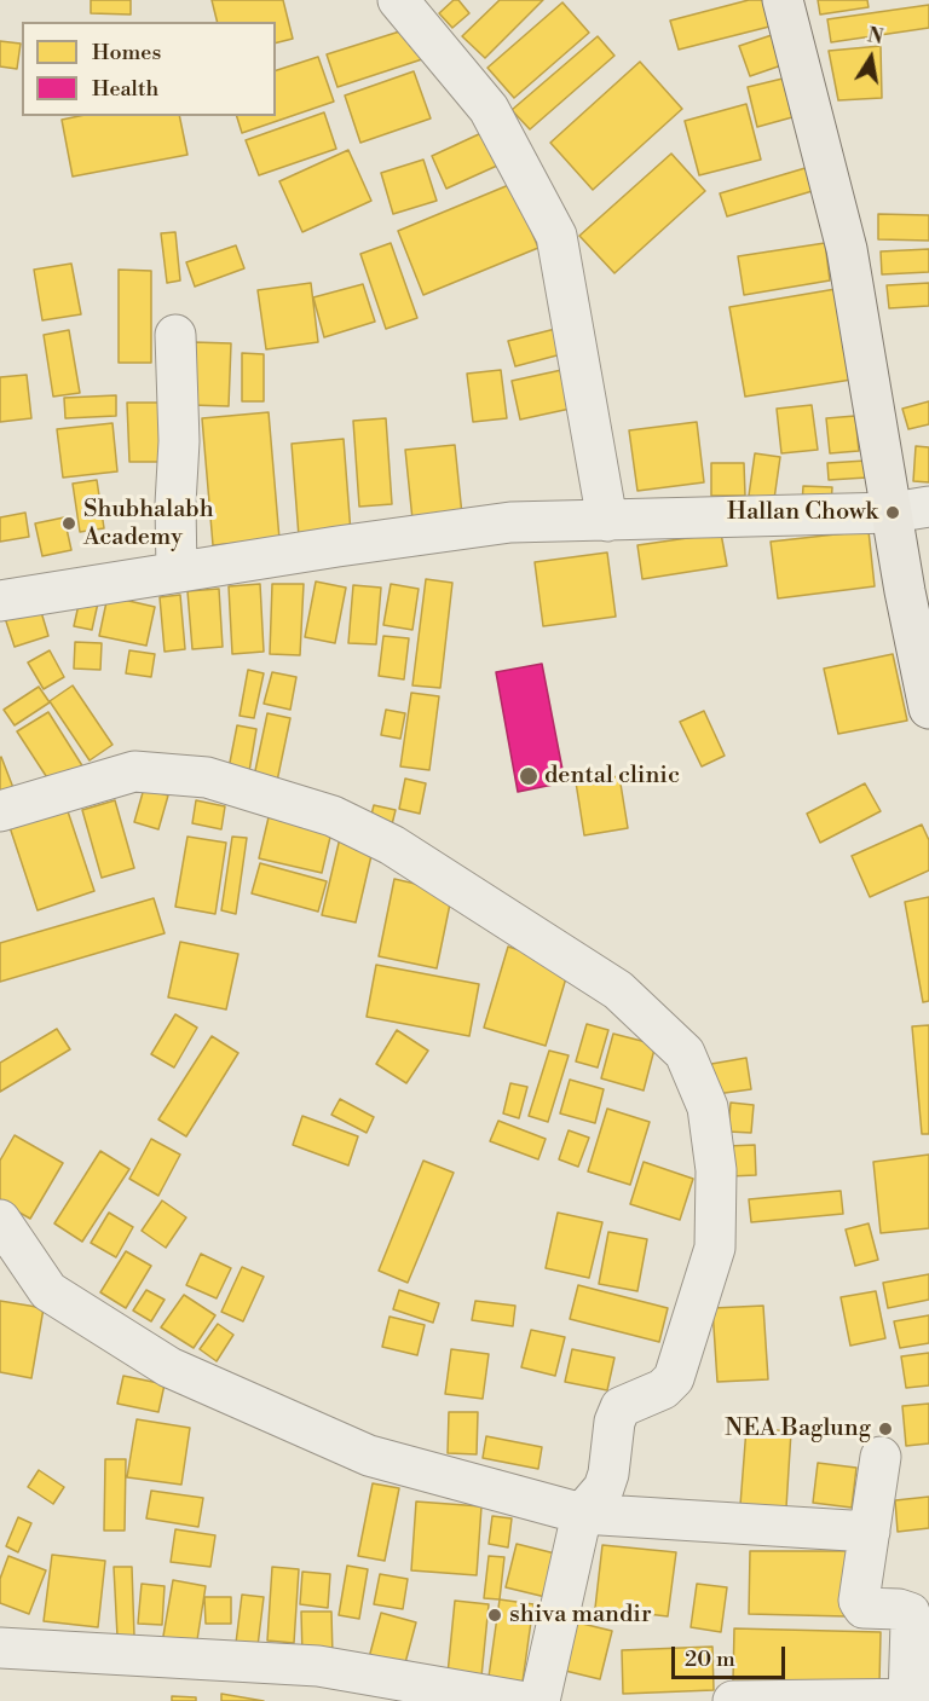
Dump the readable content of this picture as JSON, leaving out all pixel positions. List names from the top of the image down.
{
  "places": [
    "Hallan Chowk",
    "Shubhalabh Academy",
    "dental clinic",
    "NEA Baglung",
    "shiva mandir"
  ],
  "legend": ["Homes", "Health"],
  "scale_bar": "20 m",
  "north": "top"
}
